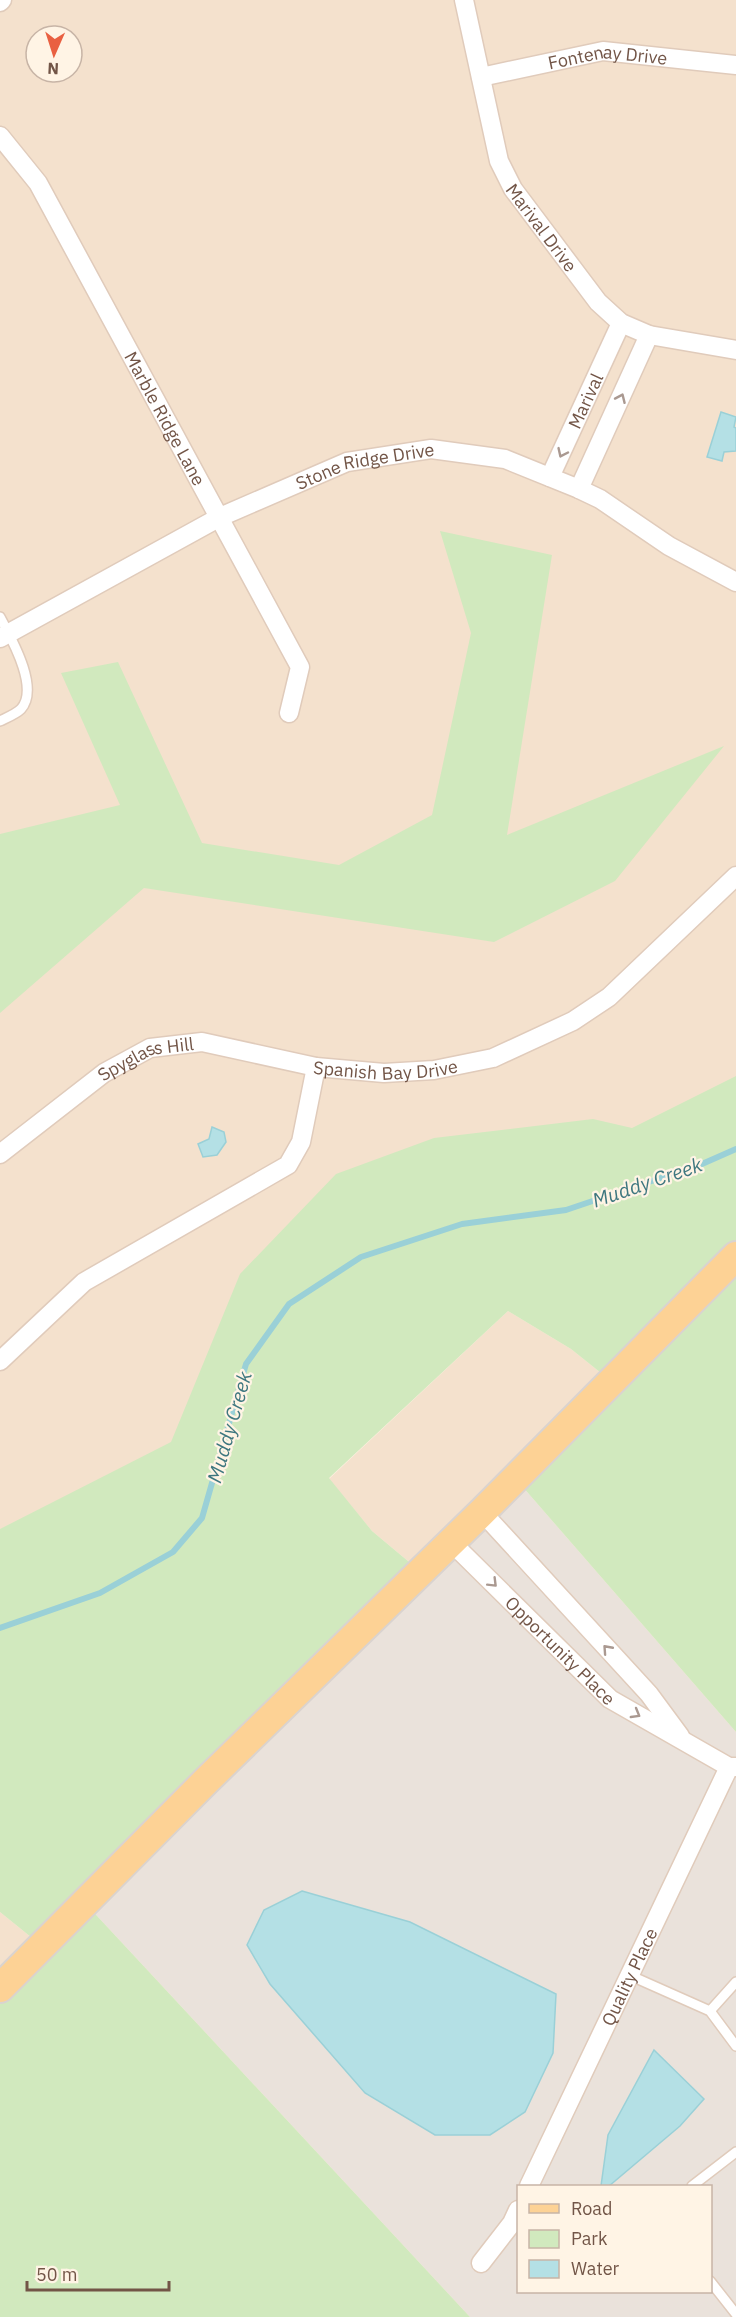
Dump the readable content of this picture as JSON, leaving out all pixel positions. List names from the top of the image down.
{
  "streets": {
    "street": [
      "Fontenay Drive",
      "Marival Drive",
      "Marival",
      "Marble Ridge Lane",
      "Stone Ridge Drive",
      "Spyglass Hill",
      "Spanish Bay Drive",
      "Opportunity Place",
      "Quality Place"
    ]
  },
  "crossings": [
    ["Fontenay Drive", "Marival Drive"],
    ["Marival Drive", "Marival"],
    ["Marival", "Stone Ridge Drive"],
    ["Marble Ridge Lane", "Stone Ridge Drive"],
    ["Spyglass Hill", "Spanish Bay Drive"],
    ["Opportunity Place", "Quality Place"]
  ],
  "water": ["Muddy Creek"],
  "legend": ["Road", "Park", "Water"],
  "scale_bar": "50 m",
  "north": "bottom"
}
